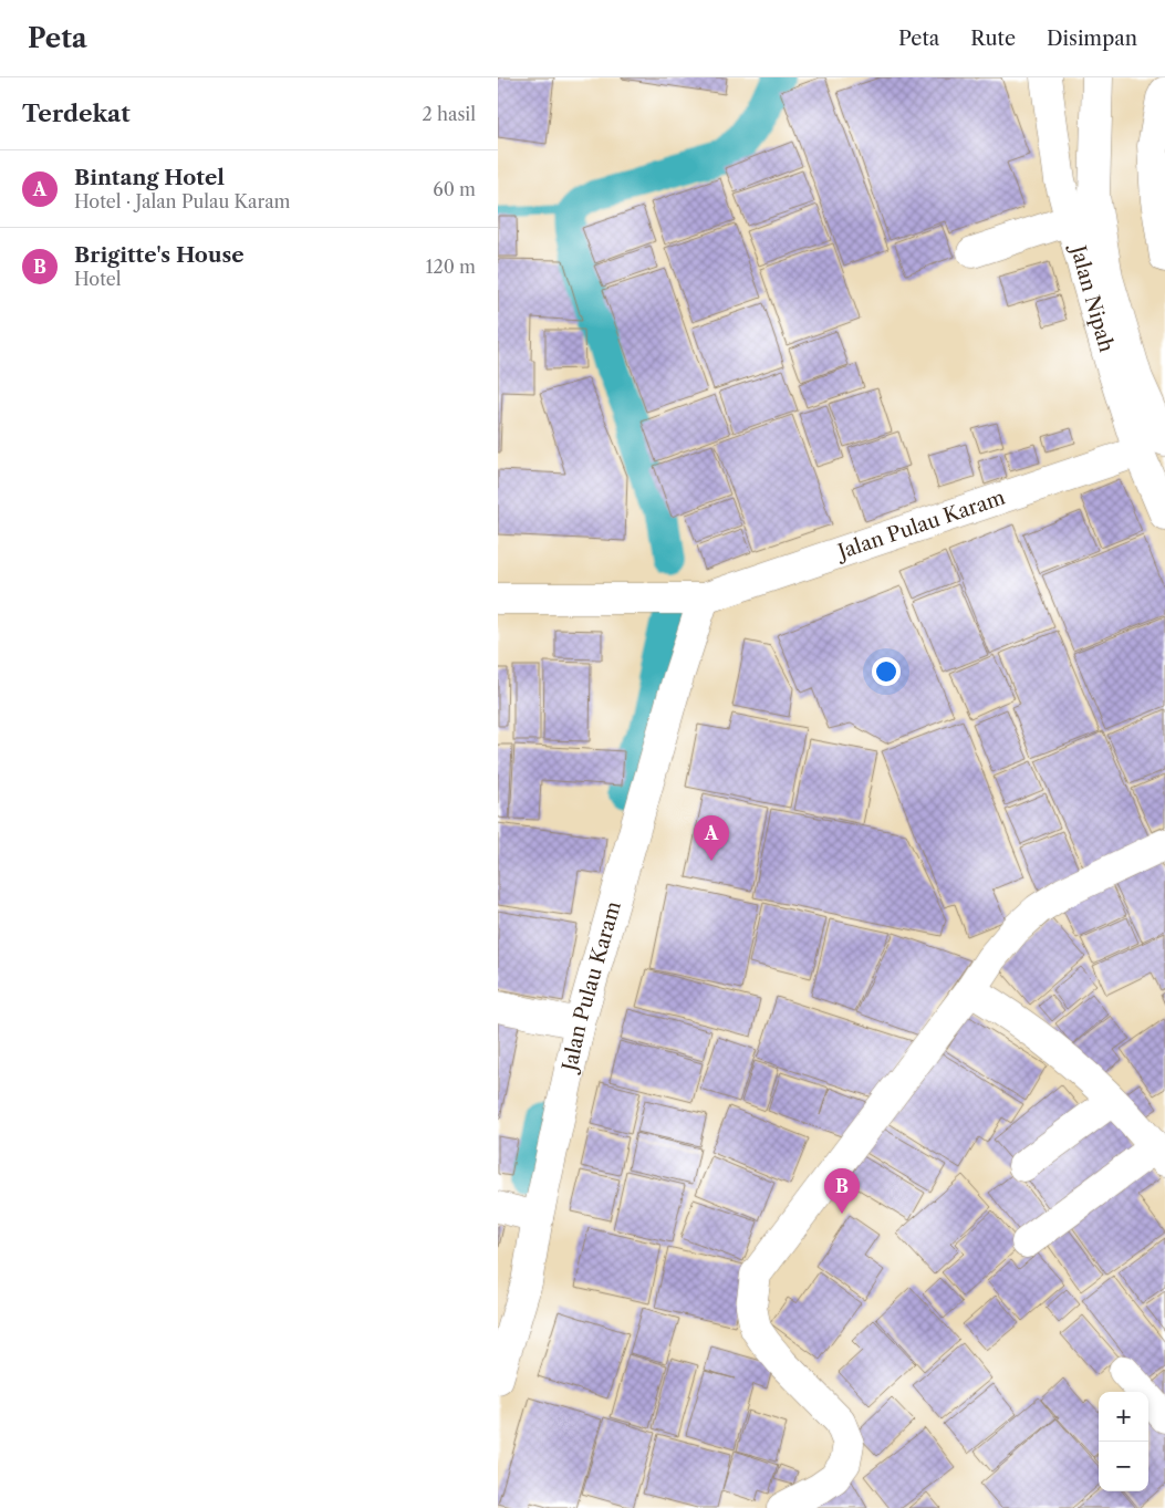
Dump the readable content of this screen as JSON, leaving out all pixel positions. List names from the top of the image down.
{
  "streets": {
    "street": ["Jalan Nipah", "Jalan Pulau Karam"]
  },
  "crossings": [
    ["Jalan Nipah", "Jalan Pulau Karam"]
  ],
  "page": {
    "header": "Peta",
    "nav": ["Peta", "Rute", "Disimpan"],
    "heading": ["Terdekat", "2 hasil"],
    "list": [
      {
        "mark": "A",
        "name": "Bintang Hotel",
        "note": "Hotel · Jalan Pulau Karam",
        "value": "60 m"
      },
      {
        "mark": "B",
        "name": "Brigitte's House",
        "note": "Hotel",
        "value": "120 m"
      }
    ],
    "pins": ["A", "B"],
    "map_buttons": ["+", "−"]
  }
}
